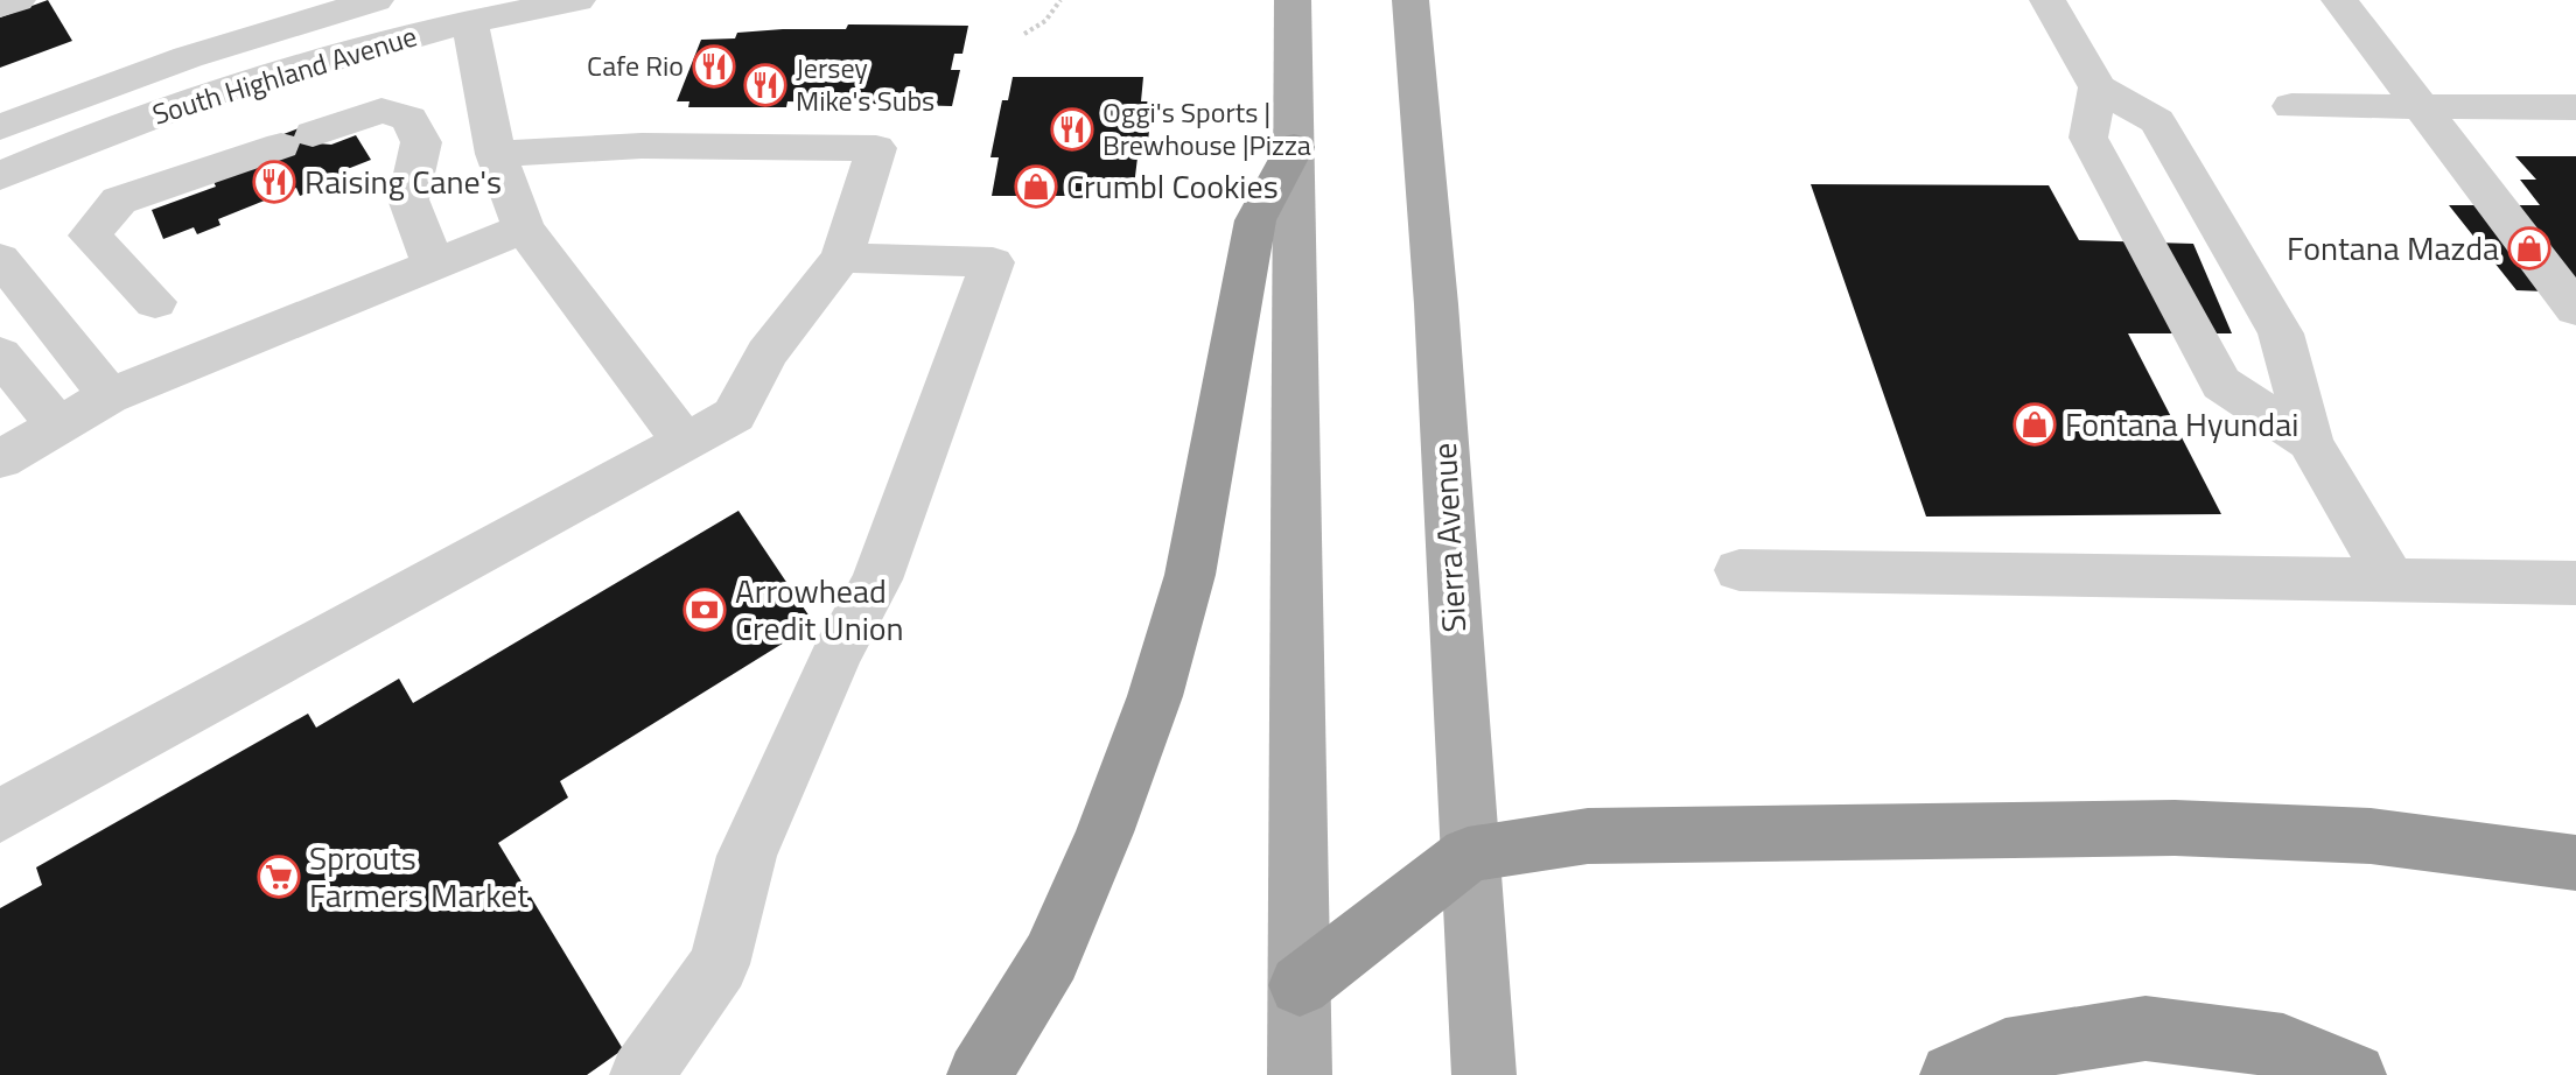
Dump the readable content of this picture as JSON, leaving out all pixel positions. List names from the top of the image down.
{
  "streets": {
    "main road": ["Sierra Avenue"],
    "street": ["South Highland Avenue"]
  },
  "places": {
    "restaurant": [
      "Cafe Rio",
      "Jersey Mike's Subs",
      "Oggi's Sports | Brewhouse |Pizza",
      "Raising Cane's"
    ],
    "shop": ["Crumbl Cookies", "Fontana Mazda", "Fontana Hyundai"],
    "bank": ["Arrowhead Credit Union"],
    "supermarket": ["Sprouts Farmers Market"]
  }
}
